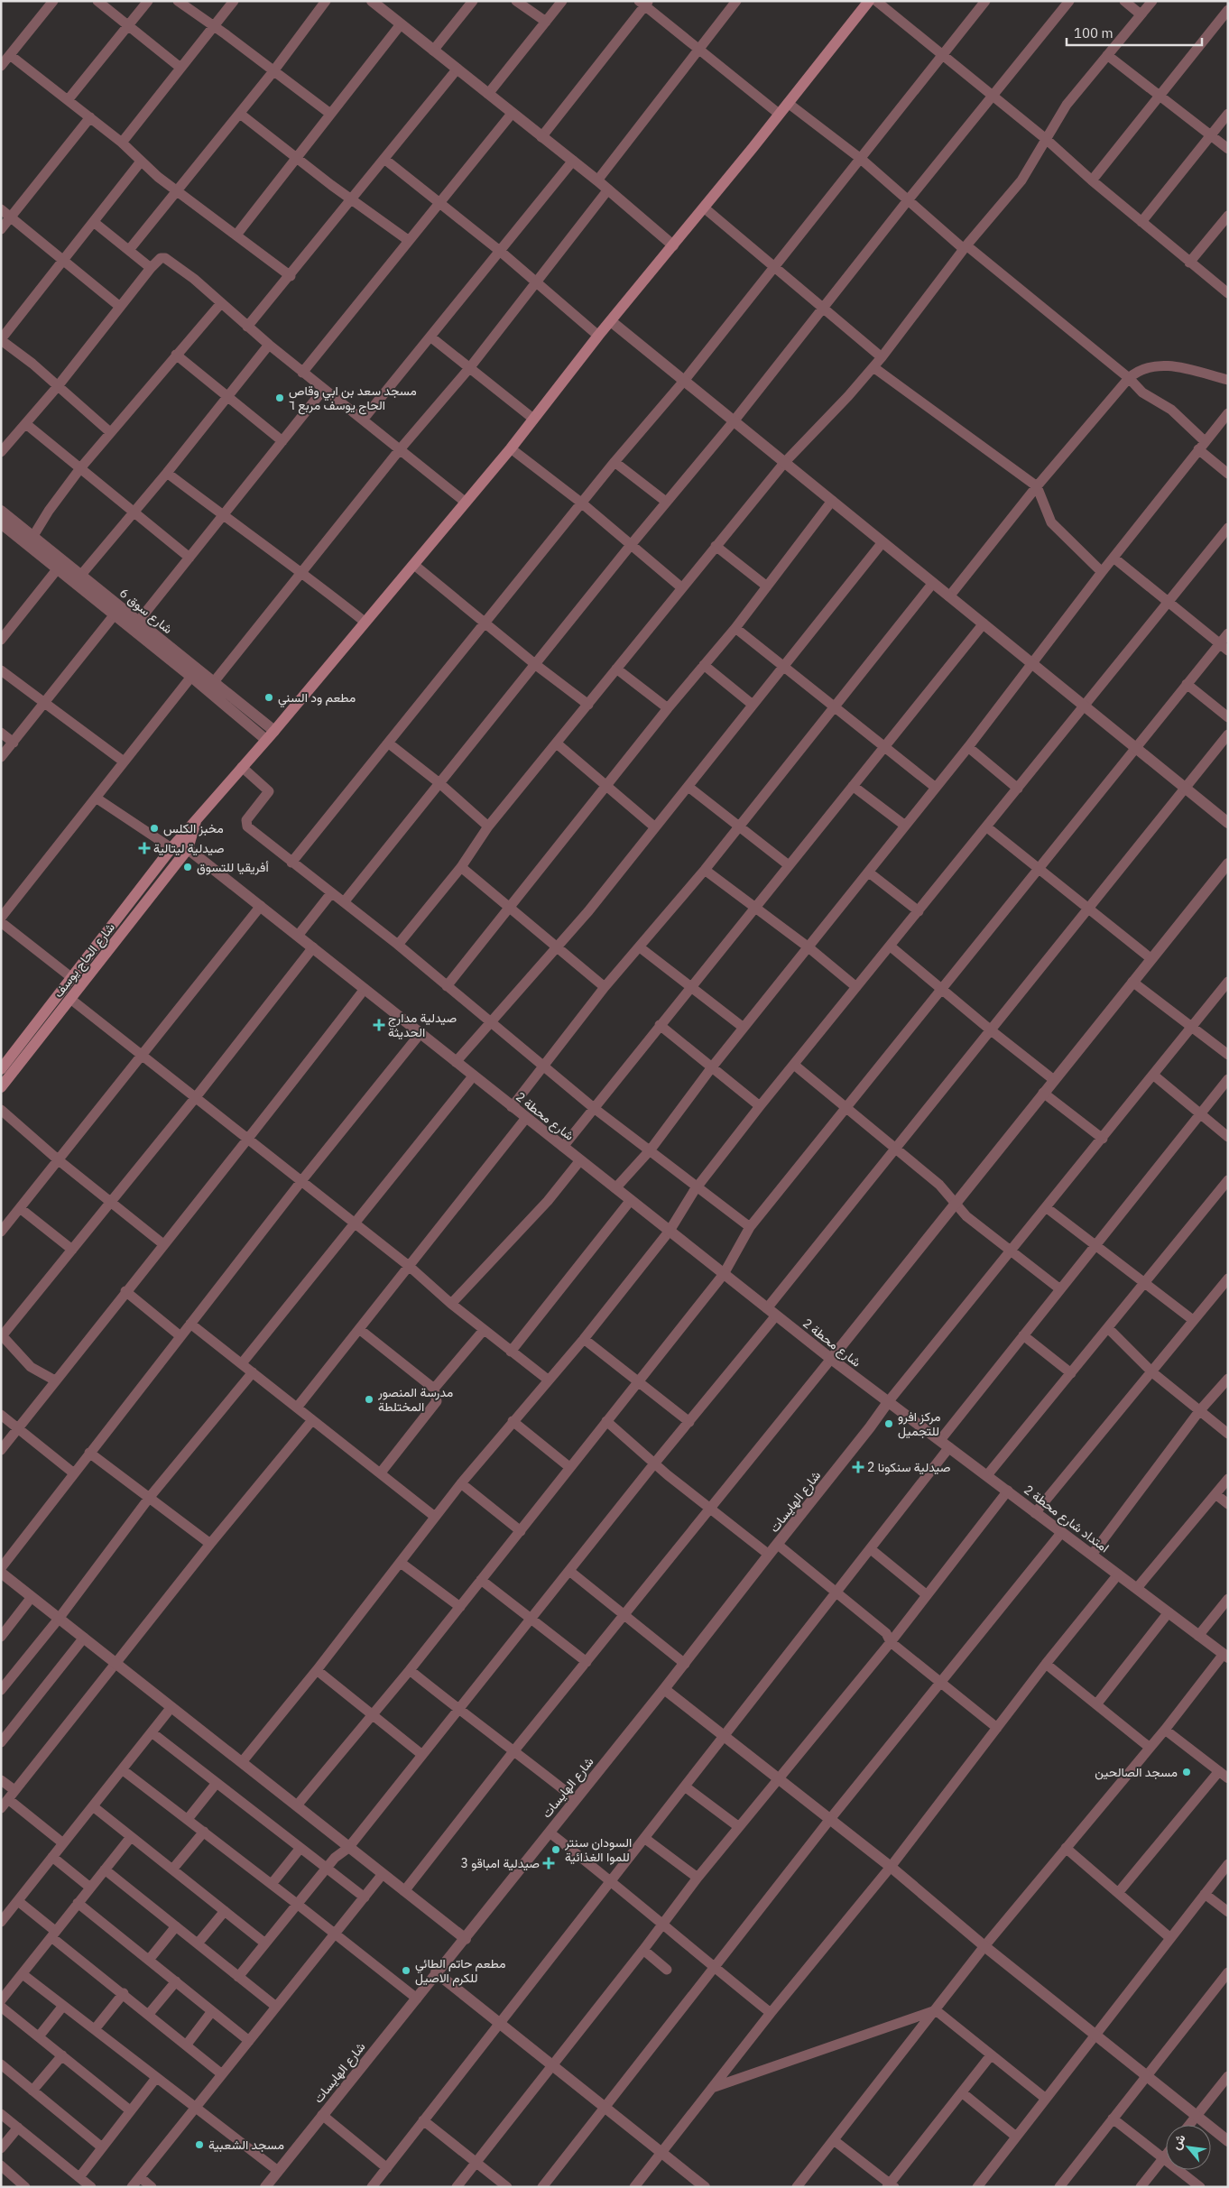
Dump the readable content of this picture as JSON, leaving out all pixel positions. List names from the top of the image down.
{
  "streets": {
    "main road": ["شارع الحاج يوسف"],
    "street": [
      "شارع سوق 6",
      "شارع محطة 2",
      "شارع الهايسات",
      "امتداد شارع محطة 2"
    ]
  },
  "crossings": [
    ["شارع سوق 6", "شارع الحاج يوسف"],
    ["شارع الحاج يوسف", "شارع محطة 2"],
    ["شارع محطة 2", "شارع الهايسات"],
    ["شارع محطة 2", "امتداد شارع محطة 2"],
    ["شارع الهايسات", "امتداد شارع محطة 2"]
  ],
  "places": {
    "other": [
      "مسجد سعد بن ابي وقاص الحاج يوسف مربع ٦",
      "مطعم ود السني",
      "مخبز الكلس",
      "أفريقيا للتسوق",
      "مدرسة المنصور المختلطة",
      "مركز افرو للتجميل",
      "مسجد الصالحين",
      "السودان سنتر للموا الغذائية",
      "مطعم حاتم الطائي للكرم الاصيل",
      "مسجد الشعبية"
    ],
    "health": [
      "صيدلية ليتالية",
      "صيدلية مدارج الحديثة",
      "صيدلية سنكونا 2",
      "صيدلية امباقو 3"
    ]
  },
  "scale_bar": "100 m",
  "north": "top left"
}
